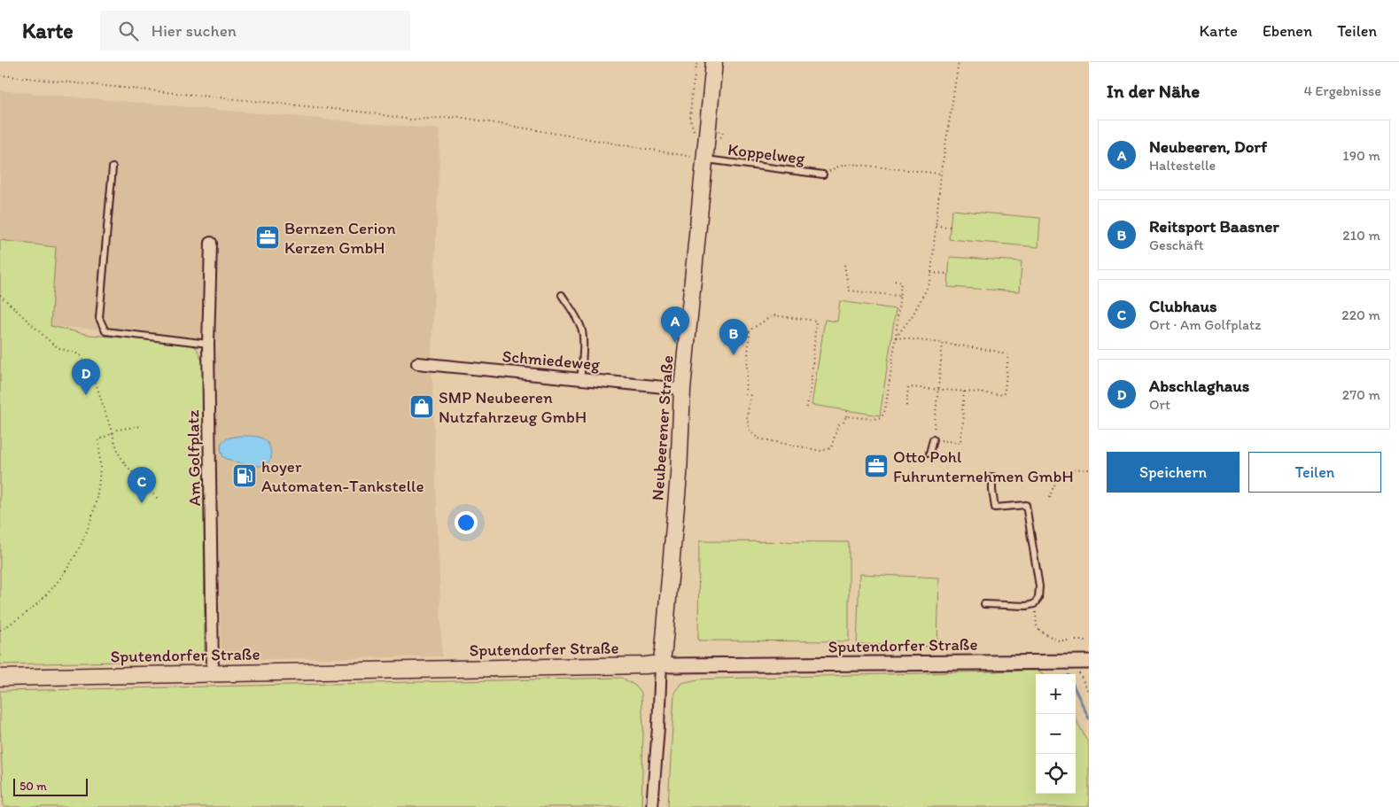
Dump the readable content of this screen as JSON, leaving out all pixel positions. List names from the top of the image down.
{
  "streets": {
    "main road": ["Neubeerener Straße", "Sputendorfer Straße"],
    "street": ["Schmiedeweg", "Am Golfplatz"],
    "lane": ["Koppelweg"]
  },
  "crossings": [
    ["Koppelweg", "Neubeerener Straße"],
    ["Schmiedeweg", "Neubeerener Straße"],
    ["Neubeerener Straße", "Sputendorfer Straße"],
    ["Am Golfplatz", "Sputendorfer Straße"]
  ],
  "places": {
    "office": ["Bernzen Cerion Kerzen GmbH", "Otto Pohl Fuhrunternehmen GmbH"],
    "shop": ["SMP Neubeeren Nutzfahrzeug GmbH"],
    "fuel station": ["hoyer Automaten-Tankstelle"]
  },
  "scale_bar": "50 m",
  "page": {
    "header": "Karte",
    "search": "Hier suchen",
    "nav": ["Karte", "Ebenen", "Teilen"],
    "heading": ["In der Nähe", "4 Ergebnisse"],
    "list": [
      {
        "mark": "A",
        "name": "Neubeeren, Dorf",
        "note": "Haltestelle",
        "value": "190 m"
      },
      {
        "mark": "B",
        "name": "Reitsport Baasner",
        "note": "Geschäft",
        "value": "210 m"
      },
      {
        "mark": "C",
        "name": "Clubhaus",
        "note": "Ort · Am Golfplatz",
        "value": "220 m"
      },
      {
        "mark": "D",
        "name": "Abschlaghaus",
        "note": "Ort",
        "value": "270 m"
      }
    ],
    "pins": [
      "A",
      "B",
      "D",
      "C"
    ],
    "buttons": ["Speichern", "Teilen"],
    "map_buttons": ["+", "−"],
    "scale": "50 m"
  }
}
